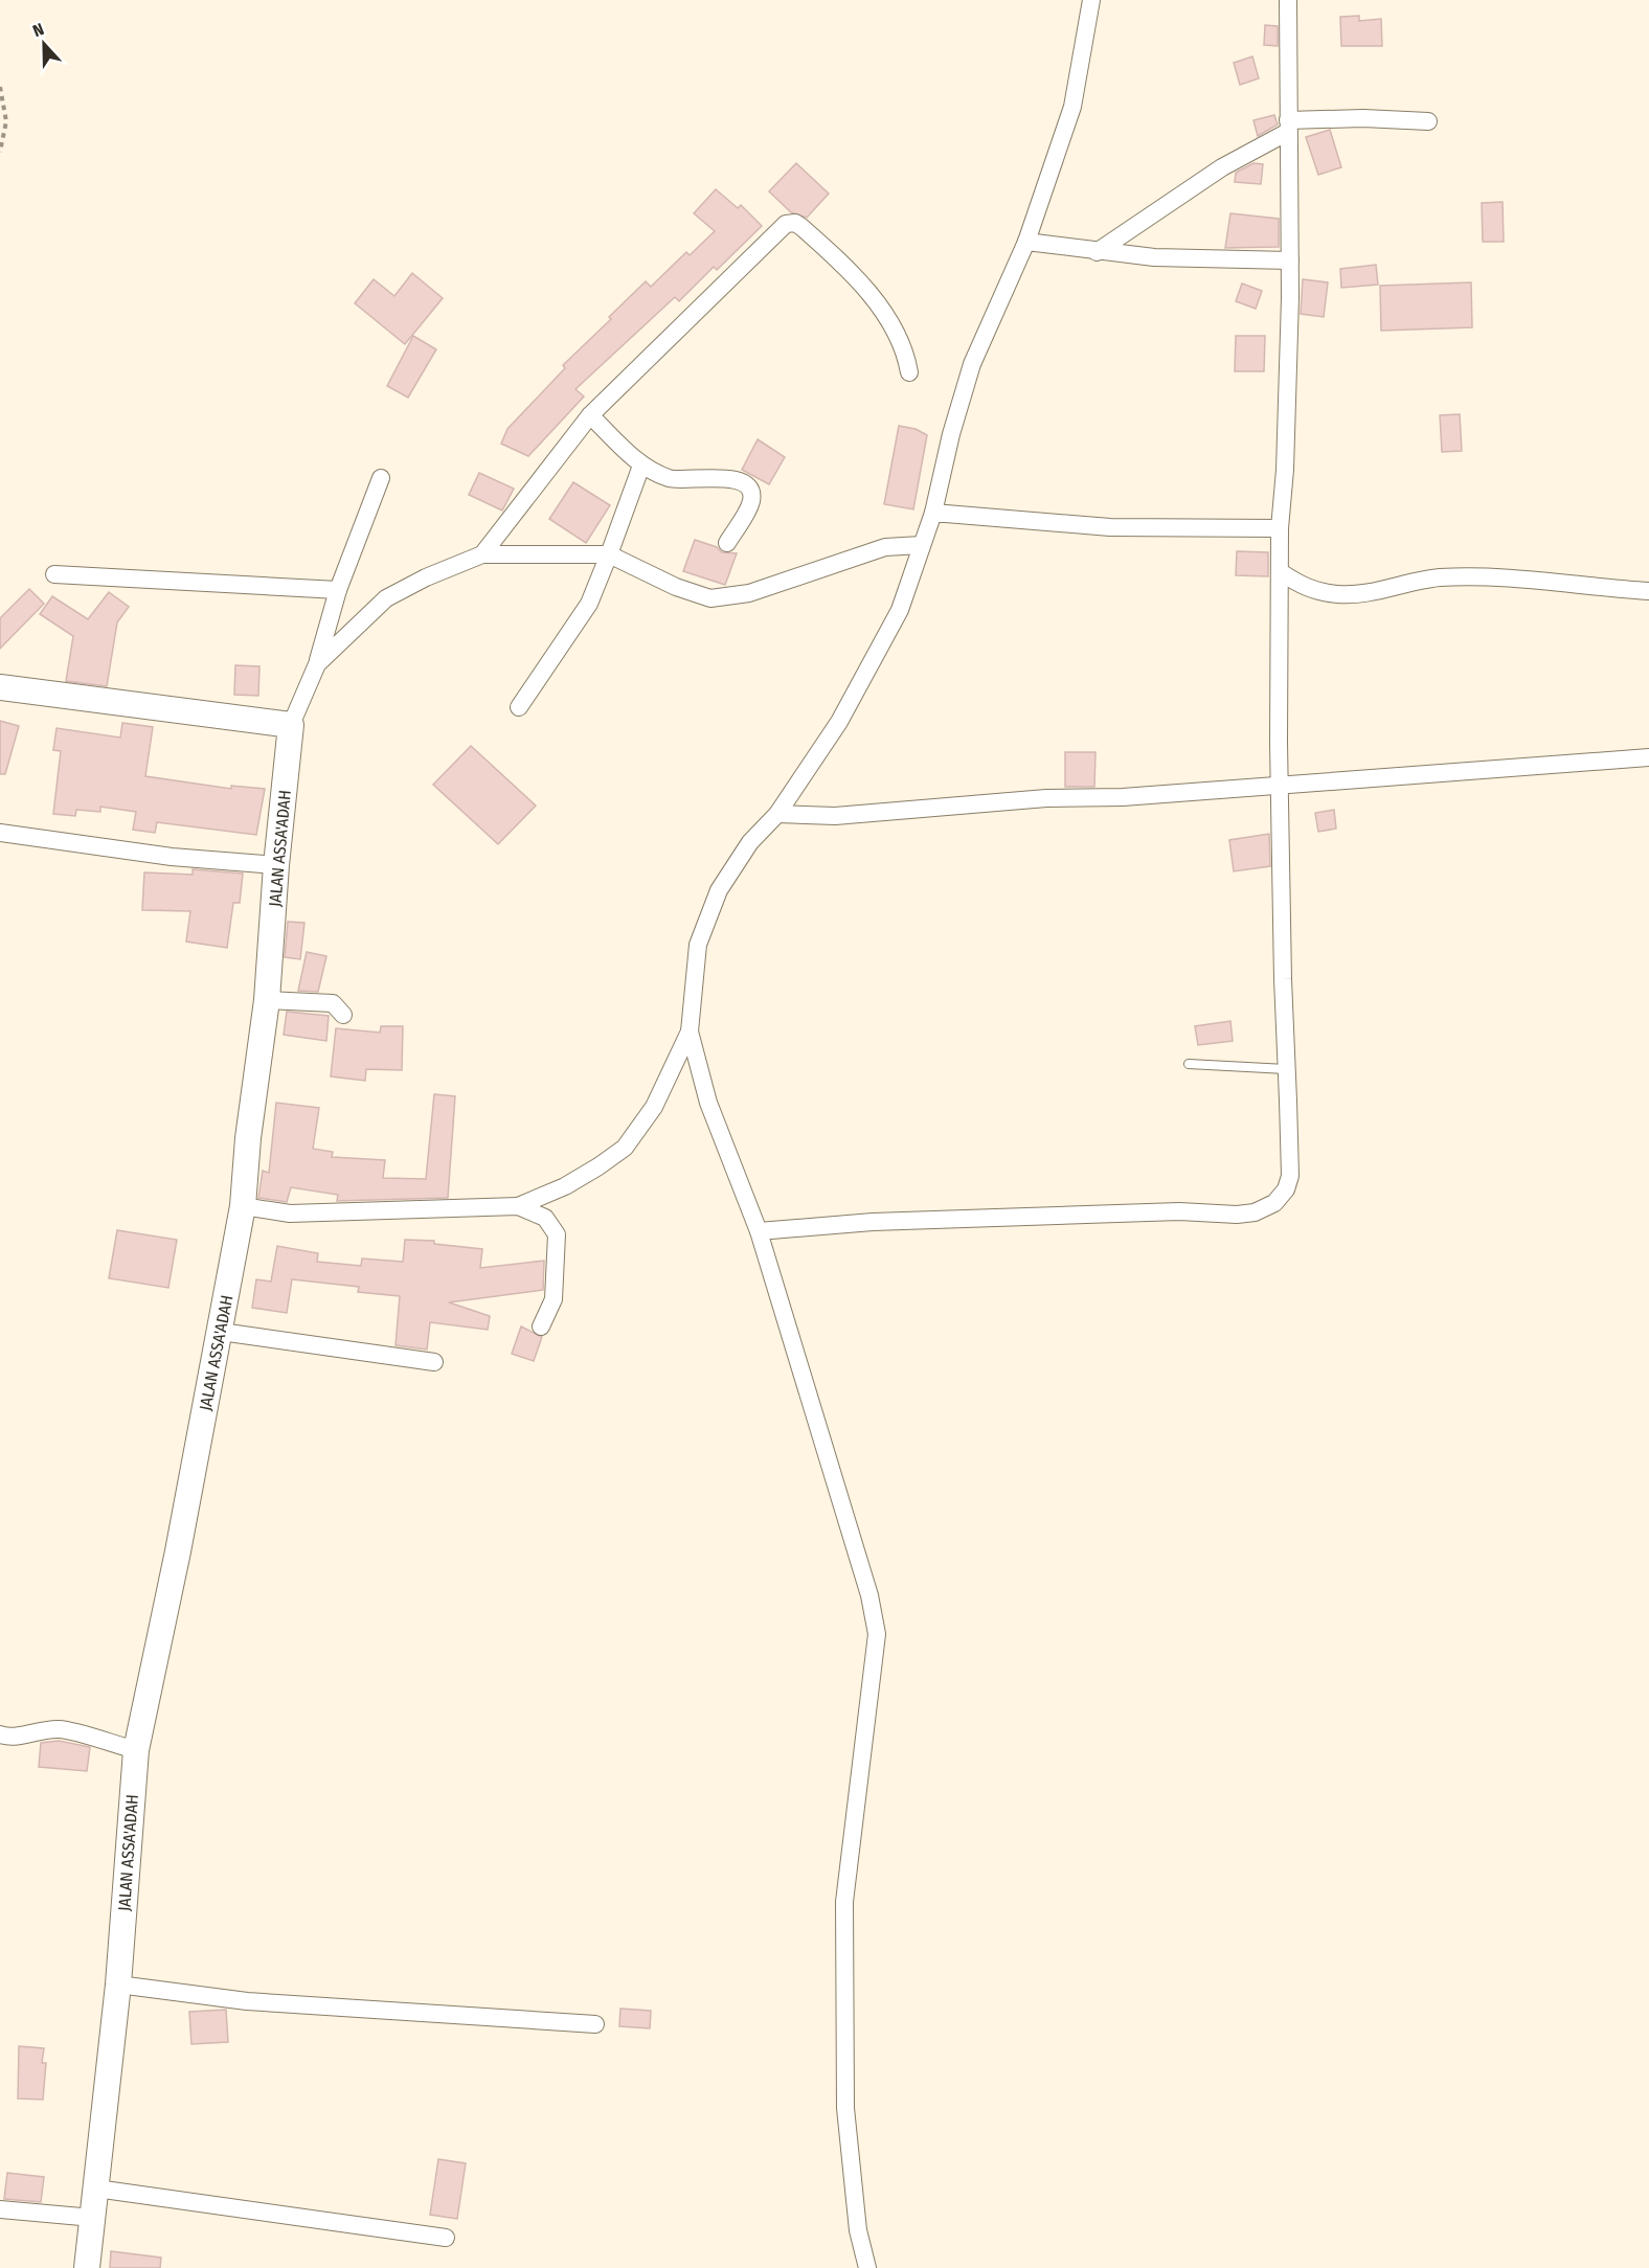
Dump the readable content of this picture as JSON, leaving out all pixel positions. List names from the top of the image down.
{
  "streets": {
    "street": ["JALAN ASSA'ADAH"]
  },
  "north": "top"
}
